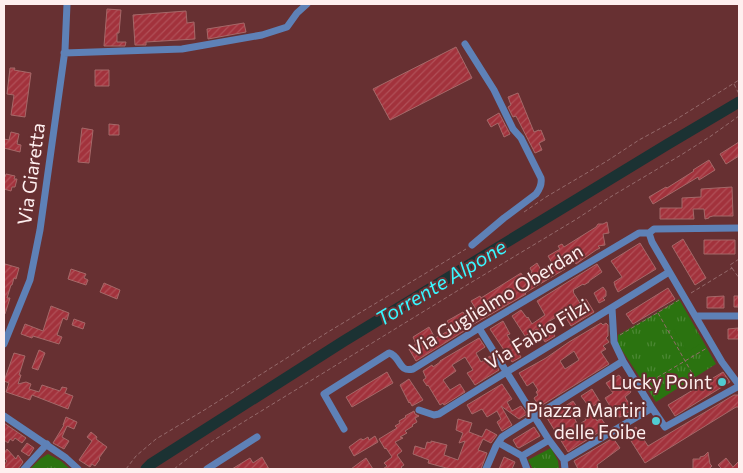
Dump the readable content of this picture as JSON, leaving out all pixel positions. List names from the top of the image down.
{
  "streets": {
    "street": ["Via Giaretta", "Via Guglielmo Oberdan", "Via Fabio Filzi"]
  },
  "water": ["Torrente Alpone"],
  "places": ["Lucky Point", "Piazza Martiri delle Foibe"]
}
